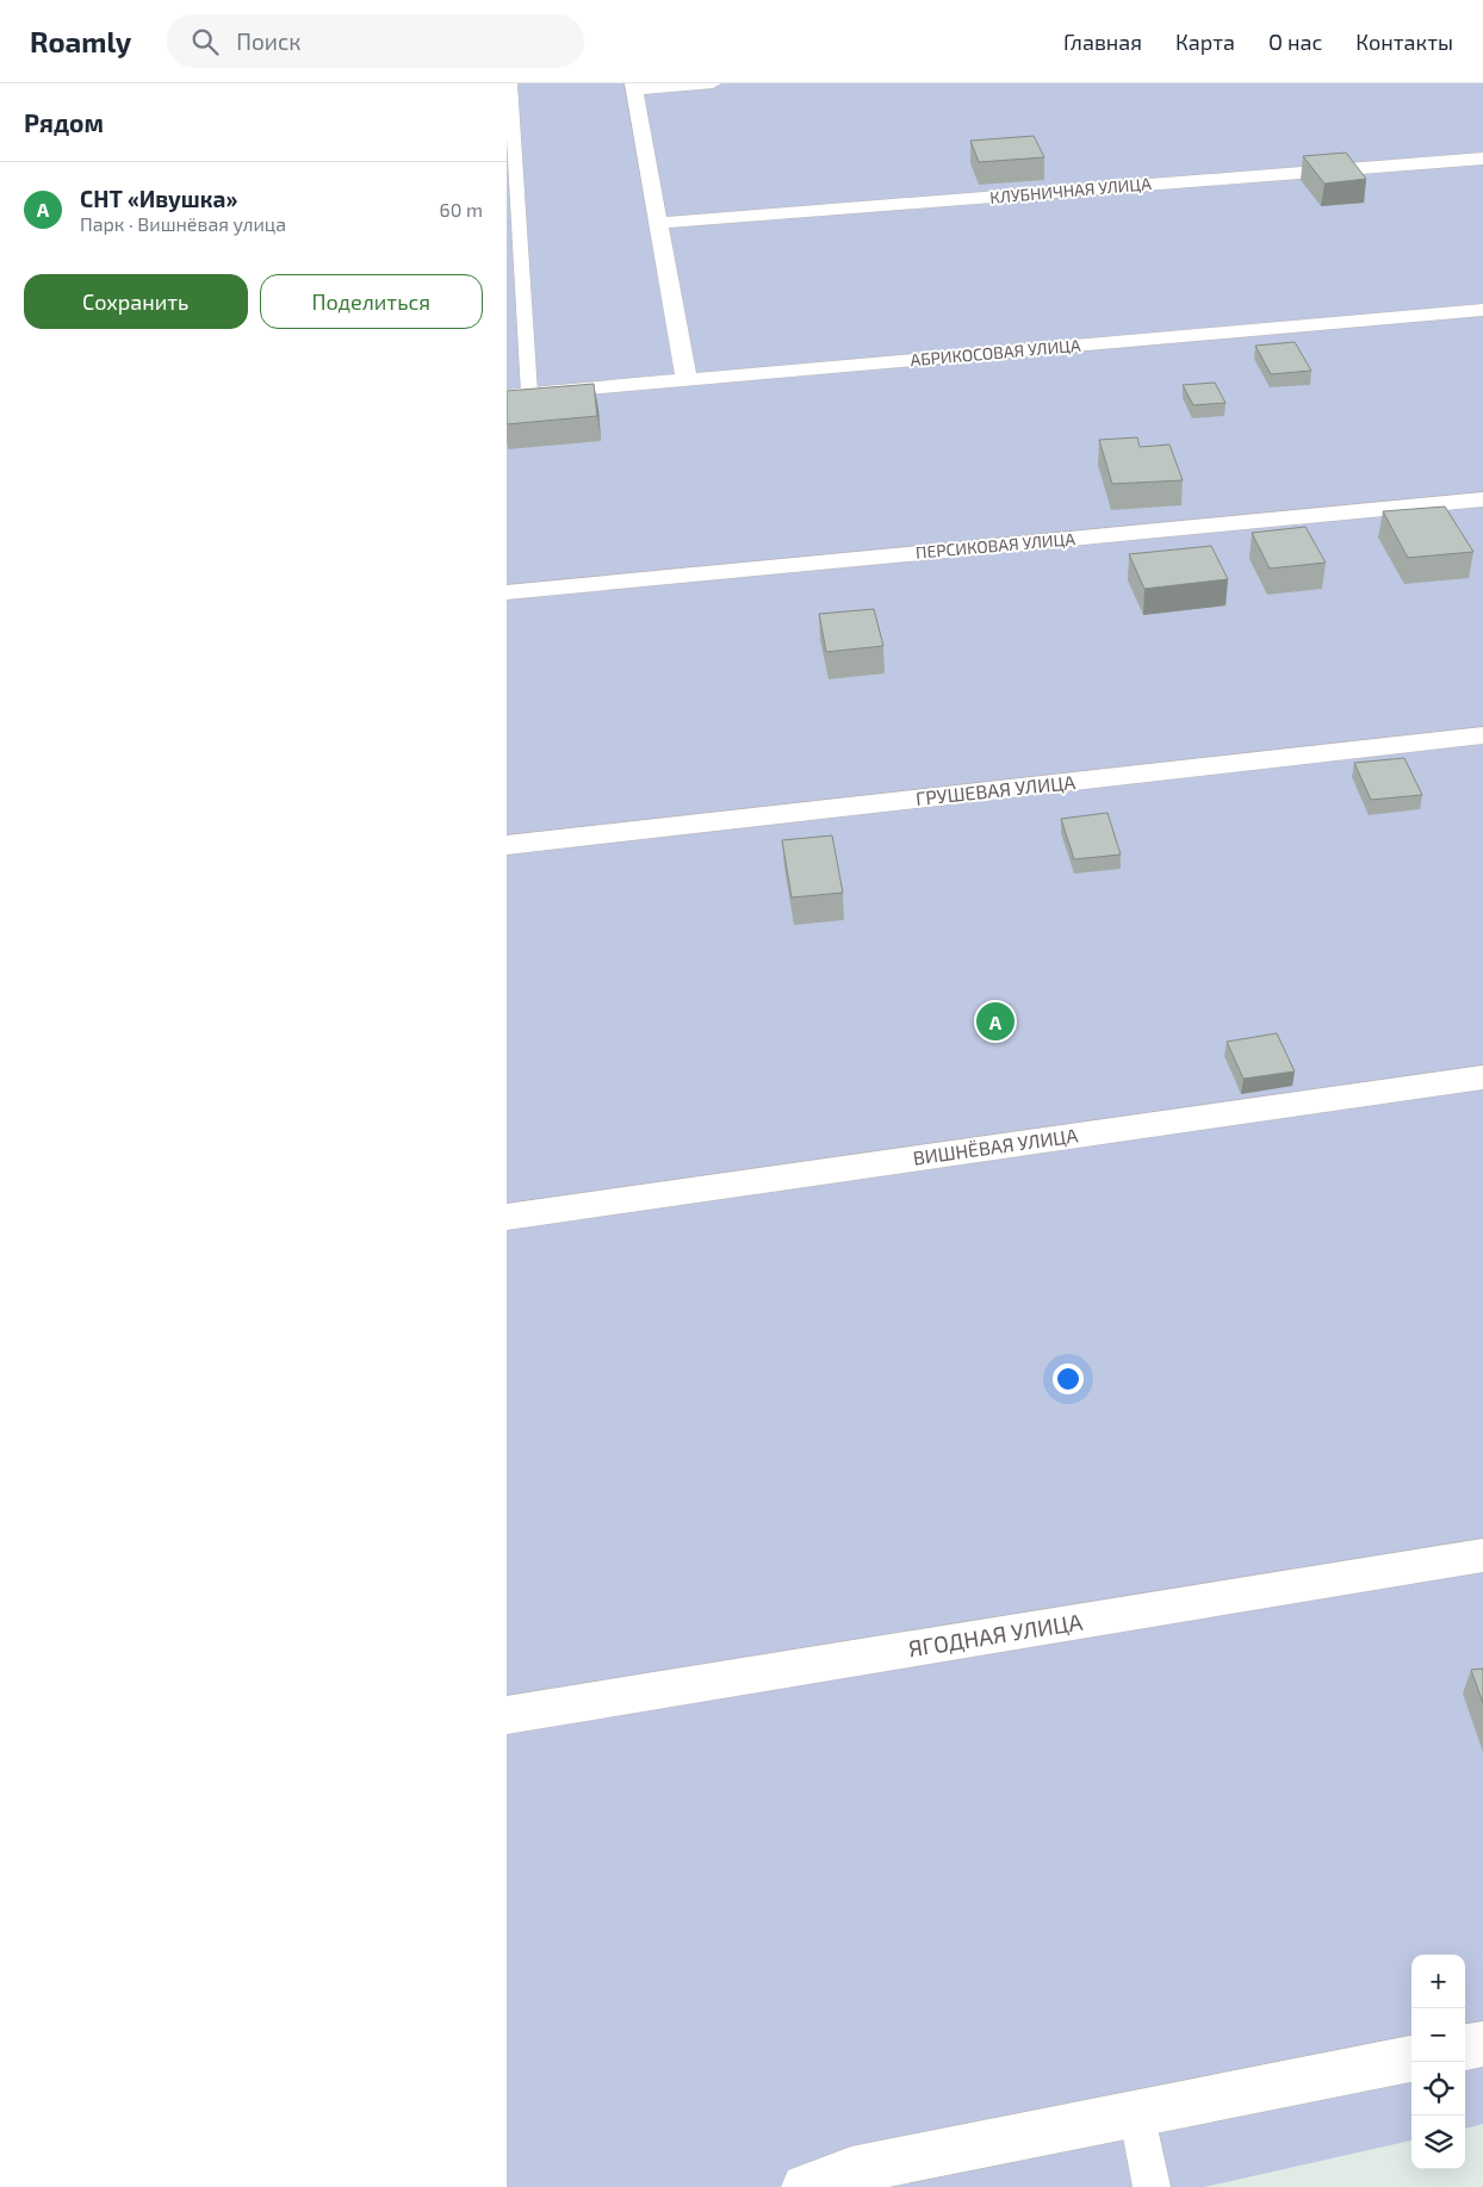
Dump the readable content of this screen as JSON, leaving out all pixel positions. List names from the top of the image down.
{
  "streets": {
    "street": [
      "КЛУБНИЧНАЯ УЛИЦА",
      "АБРИКОСОВАЯ УЛИЦА",
      "ПЕРСИКОВАЯ УЛИЦА",
      "ГРУШЕВАЯ УЛИЦА",
      "ВИШНЁВАЯ УЛИЦА",
      "ЯГОДНАЯ УЛИЦА"
    ]
  },
  "page": {
    "header": "Roamly",
    "search": "Поиск",
    "nav": [
      "Главная",
      "Карта",
      "О нас",
      "Контакты"
    ],
    "heading": "Рядом",
    "list": [
      {
        "mark": "A",
        "name": "СНТ «Ивушка»",
        "note": "Парк · Вишнёвая улица",
        "value": "60 m"
      }
    ],
    "buttons": ["Сохранить", "Поделиться"],
    "pins": "A",
    "map_buttons": ["+", "−"]
  }
}
